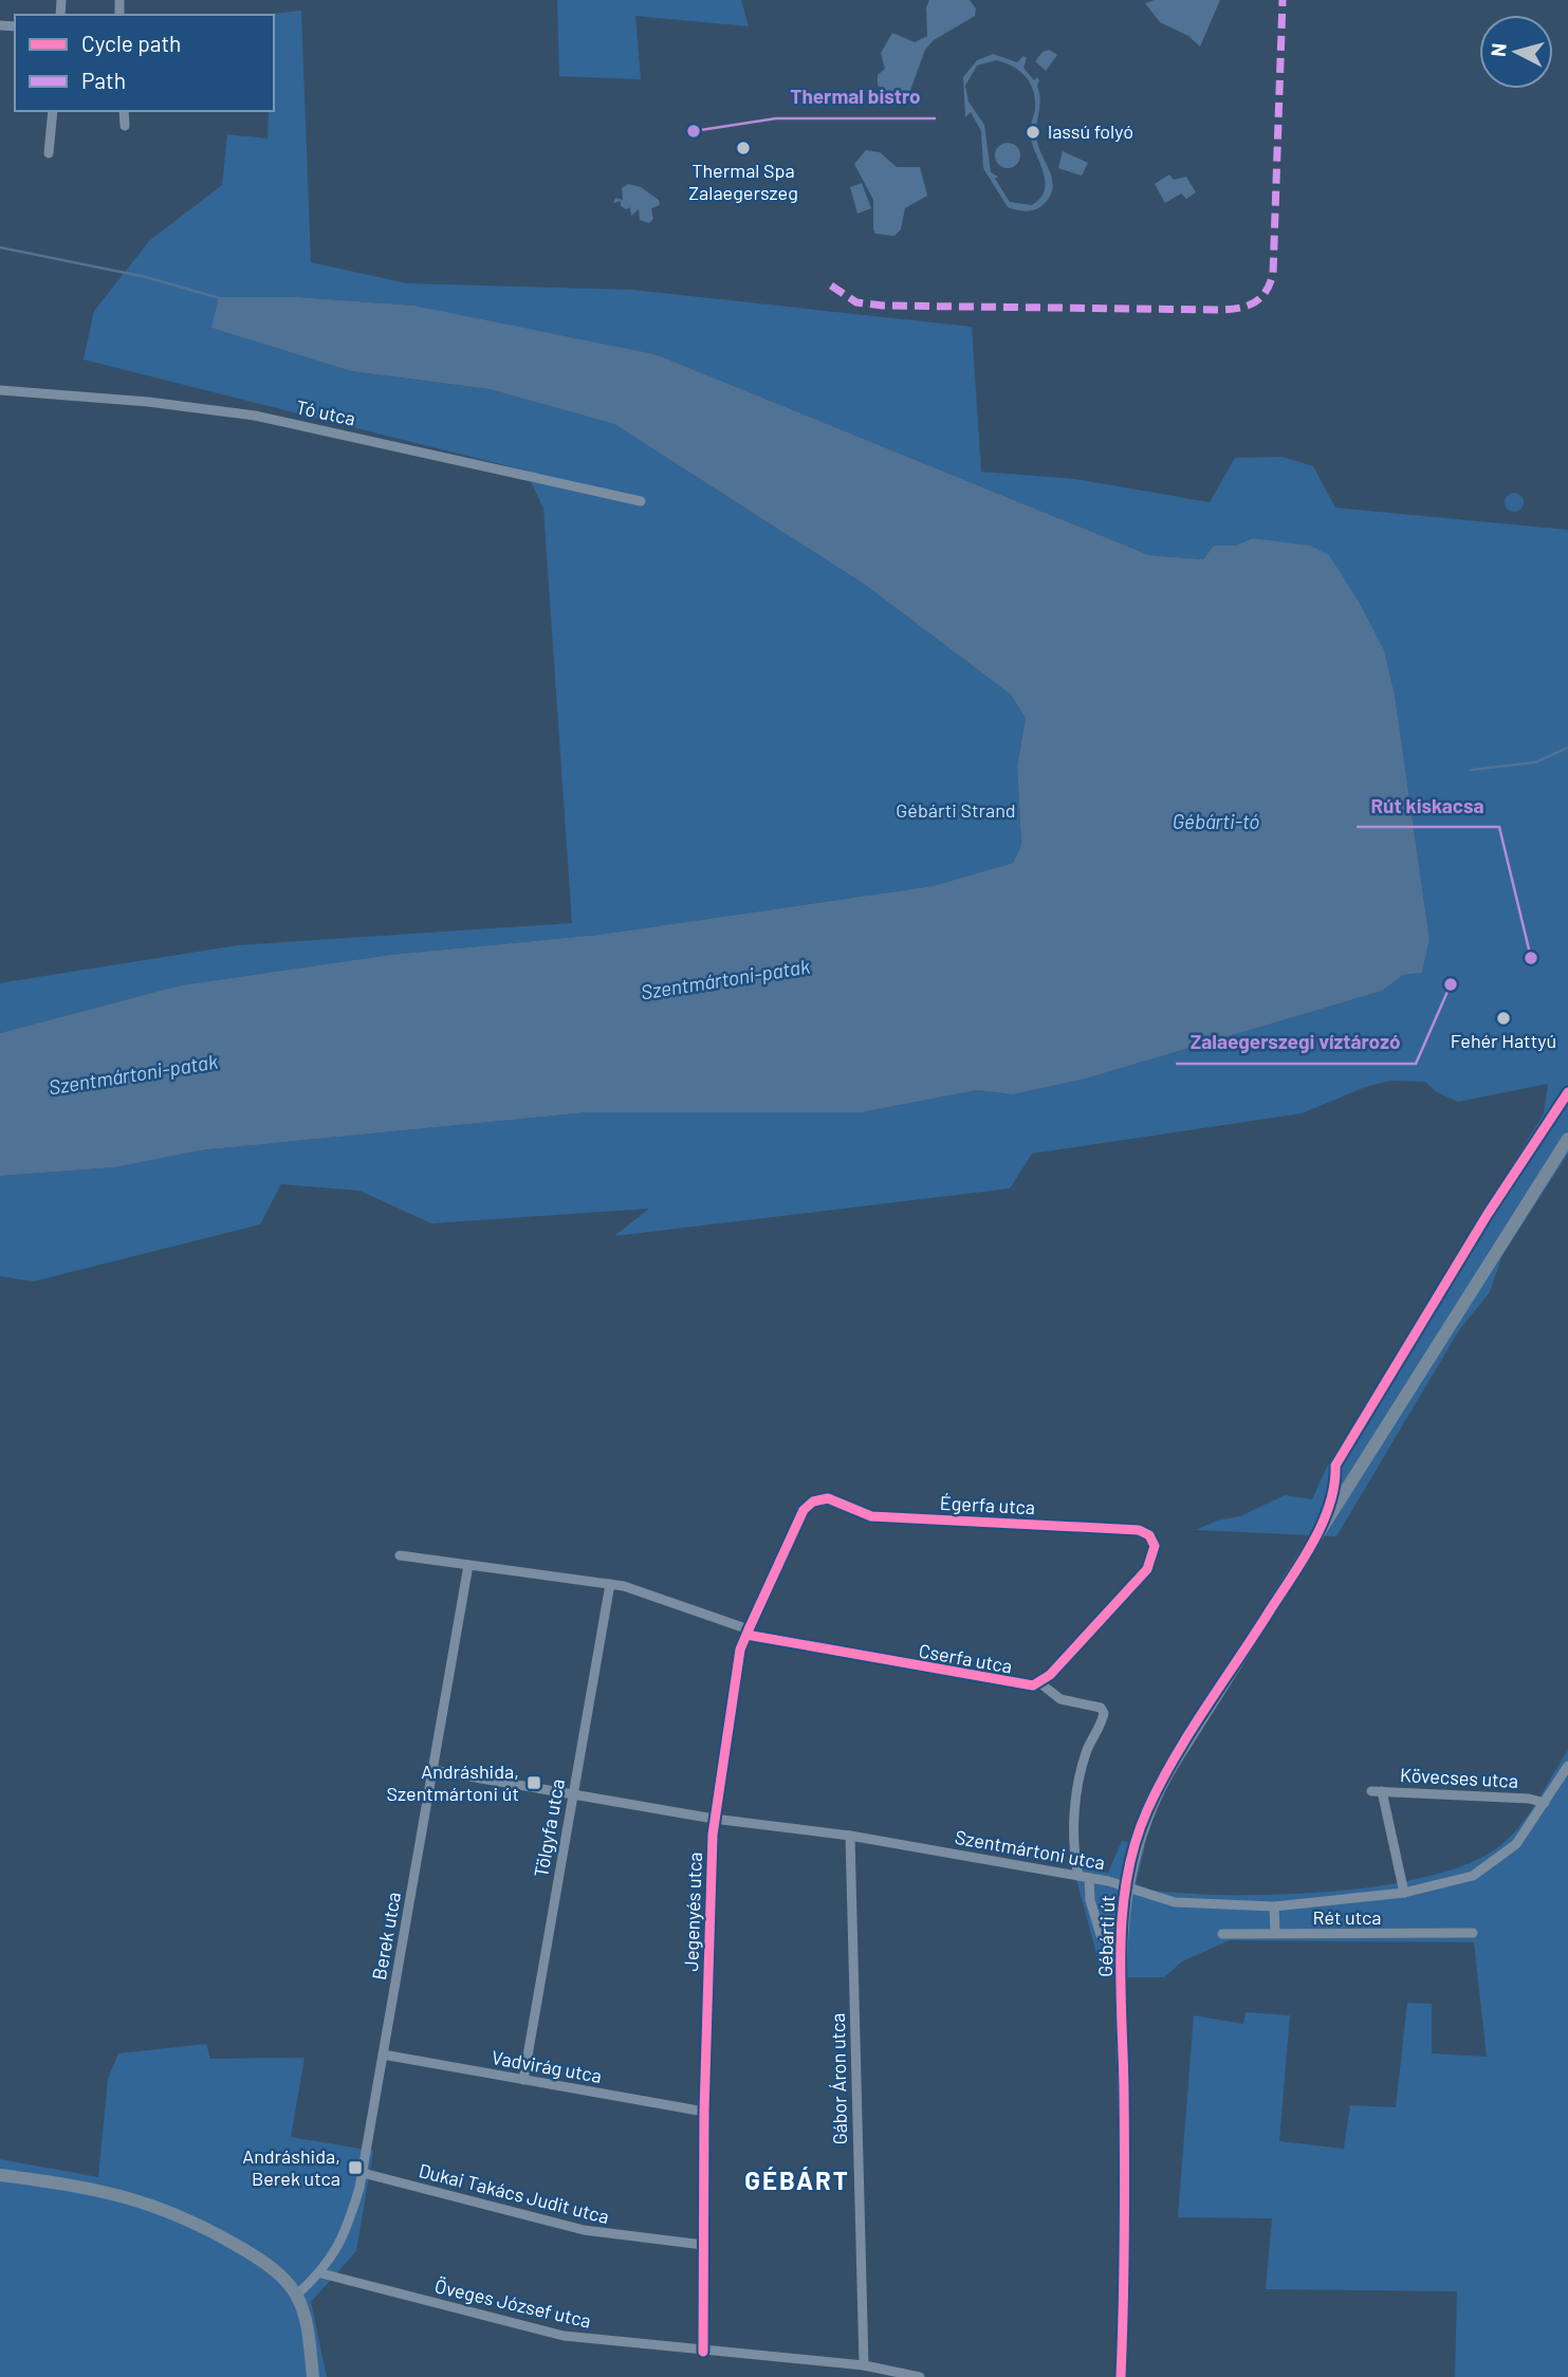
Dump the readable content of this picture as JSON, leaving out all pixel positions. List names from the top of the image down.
{
  "streets": {
    "main road": ["Gébárti út"],
    "street": [
      "Tó utca",
      "Égerfa utca",
      "Cserfa utca",
      "Kövecses utca",
      "Tölgyfa utca",
      "Szentmártoni utca",
      "Jegenyés utca",
      "Rét utca",
      "Berek utca",
      "Vadvirág utca",
      "Gábor Áron utca",
      "Dukai Takács Judit utca",
      "Öveges József utca"
    ]
  },
  "crossings": [
    ["Égerfa utca", "Cserfa utca"],
    ["Égerfa utca", "Jegenyés utca"],
    ["Cserfa utca", "Tölgyfa utca"],
    ["Cserfa utca", "Szentmártoni utca"],
    ["Cserfa utca", "Jegenyés utca"],
    ["Cserfa utca", "Berek utca"],
    ["Cserfa utca", "Gébárti út"],
    ["Kövecses utca", "Szentmártoni utca"],
    ["Tölgyfa utca", "Szentmártoni utca"],
    ["Tölgyfa utca", "Vadvirág utca"],
    ["Szentmártoni utca", "Jegenyés utca"],
    ["Szentmártoni utca", "Berek utca"],
    ["Szentmártoni utca", "Gébárti út"],
    ["Szentmártoni utca", "Gábor Áron utca"],
    ["Jegenyés utca", "Vadvirág utca"],
    ["Jegenyés utca", "Dukai Takács Judit utca"],
    ["Jegenyés utca", "Öveges József utca"],
    ["Berek utca", "Vadvirág utca"],
    ["Berek utca", "Dukai Takács Judit utca"],
    ["Berek utca", "Öveges József utca"],
    ["Gábor Áron utca", "Öveges József utca"]
  ],
  "districts": ["GÉBÁRT"],
  "water": ["Gébárti-tó", "Szentmártoni-patak"],
  "parks": ["Gébárti Strand"],
  "places": {
    "other": [
      "Thermal bistro",
      "lassú folyó",
      "Thermal Spa Zalaegerszeg",
      "Rút kiskacsa",
      "Zalaegerszegi víztározó",
      "Fehér Hattyú"
    ],
    "transit": ["Andráshida, Szentmártoni út", "Andráshida, Berek utca"]
  },
  "legend": ["Cycle path", "Path"],
  "north": "left"
}
